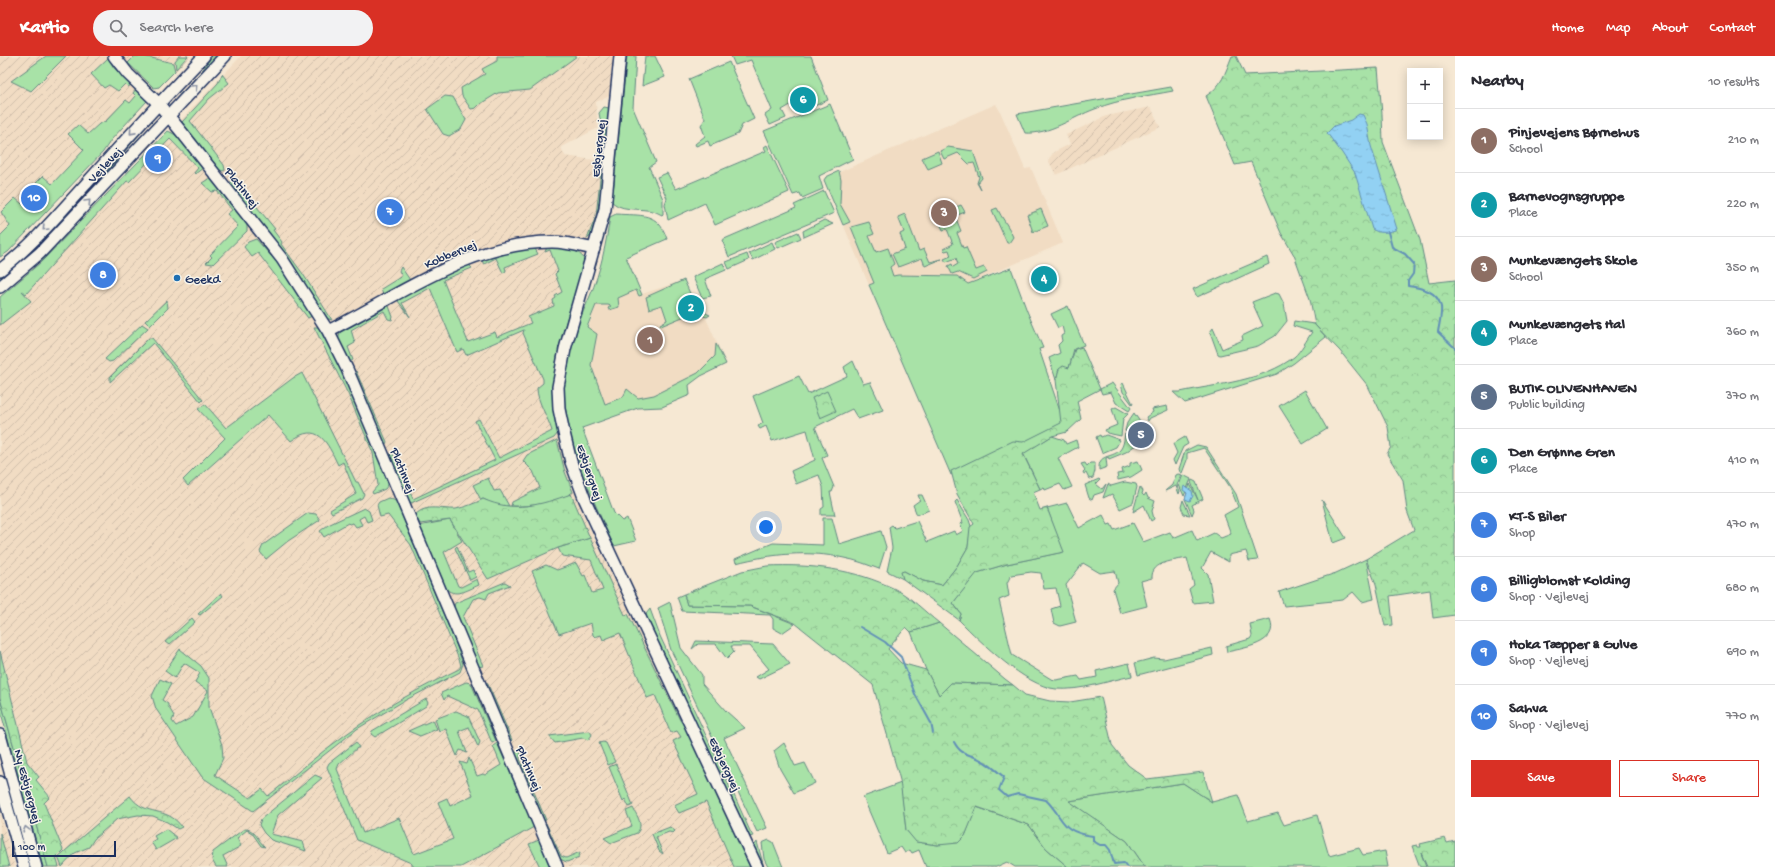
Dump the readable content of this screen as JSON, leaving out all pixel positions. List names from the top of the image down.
{
  "streets": {
    "street": [
      "Esbjergvej",
      "Vejlevej",
      "Platinvej",
      "Kobbervej",
      "Ny Esbjergvej"
    ]
  },
  "crossings": [
    ["Esbjergvej", "Kobbervej"],
    ["Vejlevej", "Platinvej"],
    ["Platinvej", "Kobbervej"]
  ],
  "places": ["Geekd"],
  "scale_bar": "100 m",
  "page": {
    "header": "Kartio",
    "search": "Search here",
    "nav": [
      "Home",
      "Map",
      "About",
      "Contact"
    ],
    "heading": ["Nearby", "10 results"],
    "map_buttons": ["+", "−"],
    "pins": [
      "6",
      "9",
      "10",
      "7",
      "3",
      "8",
      "4",
      "2",
      "1",
      "5"
    ],
    "list": [
      {
        "mark": "1",
        "name": "Pinjevejens Børnehus",
        "note": "School",
        "value": "210 m"
      },
      {
        "mark": "2",
        "name": "Barnevognsgruppe",
        "note": "Place",
        "value": "220 m"
      },
      {
        "mark": "3",
        "name": "Munkevængets Skole",
        "note": "School",
        "value": "350 m"
      },
      {
        "mark": "4",
        "name": "Munkevængets Hal",
        "note": "Place",
        "value": "360 m"
      },
      {
        "mark": "5",
        "name": "BUTIK OLIVENHAVEN",
        "note": "Public building",
        "value": "370 m"
      },
      {
        "mark": "6",
        "name": "Den Grønne Gren",
        "note": "Place",
        "value": "410 m"
      },
      {
        "mark": "7",
        "name": "KT-S Biler",
        "note": "Shop",
        "value": "470 m"
      },
      {
        "mark": "8",
        "name": "Billigblomst Kolding",
        "note": "Shop · Vejlevej",
        "value": "680 m"
      },
      {
        "mark": "9",
        "name": "Hoka Tæpper & Gulve",
        "note": "Shop · Vejlevej",
        "value": "690 m"
      },
      {
        "mark": "10",
        "name": "Sahva",
        "note": "Shop · Vejlevej",
        "value": "770 m"
      }
    ],
    "buttons": ["Save", "Share"],
    "scale": "100 m"
  }
}
